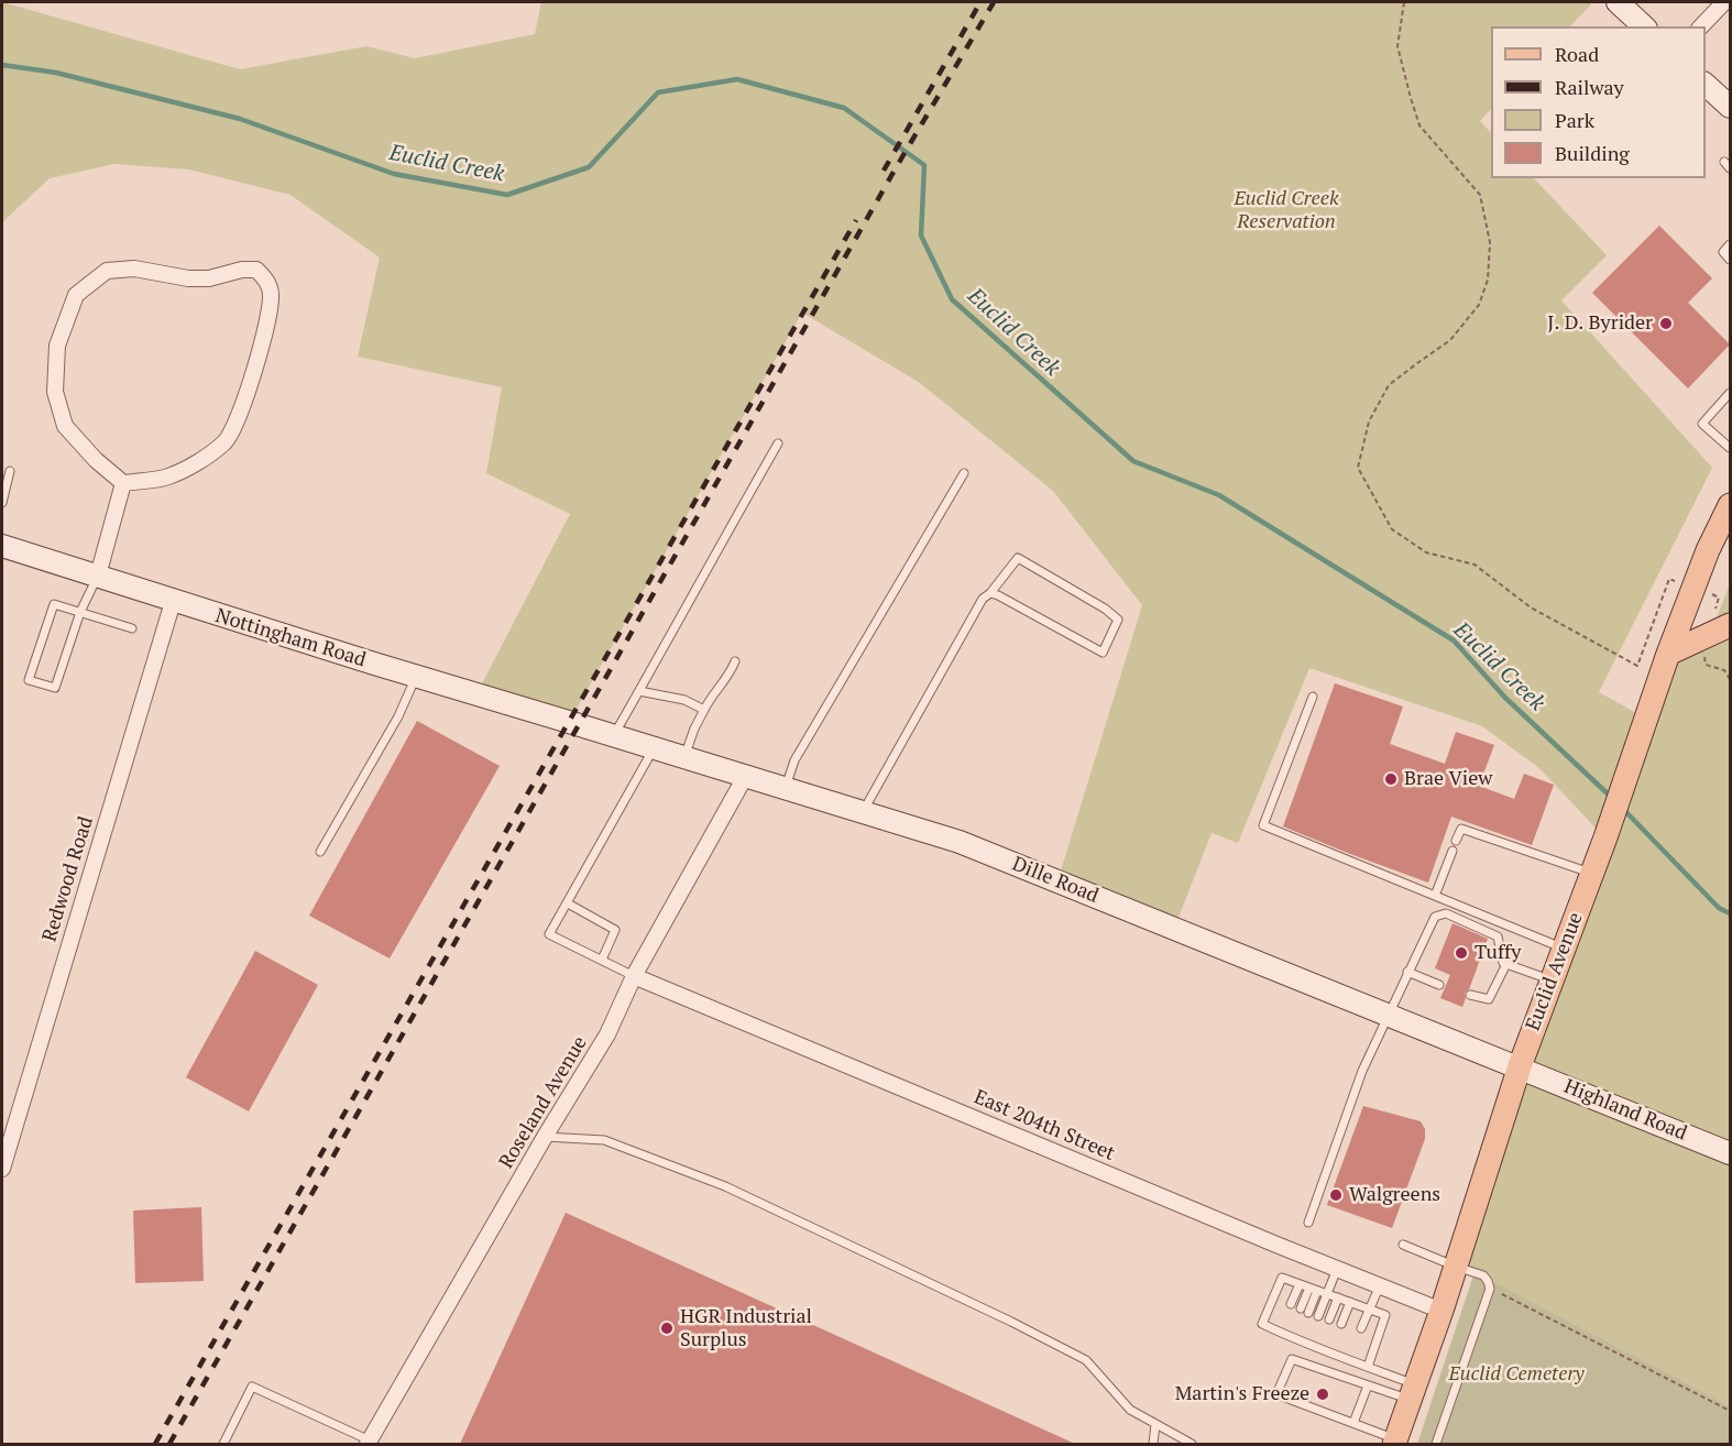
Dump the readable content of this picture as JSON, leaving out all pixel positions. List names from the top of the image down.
{
  "streets": {
    "main road": ["Euclid Avenue"],
    "street": [
      "Nottingham Road",
      "Redwood Road",
      "Dille Road",
      "Roseland Avenue",
      "Highland Road",
      "East 204th Street"
    ]
  },
  "crossings": [
    ["Nottingham Road", "Redwood Road"],
    ["Nottingham Road", "Dille Road"],
    ["Dille Road", "Euclid Avenue"],
    ["Dille Road", "Roseland Avenue"],
    ["Dille Road", "Highland Road"],
    ["Euclid Avenue", "Highland Road"],
    ["Euclid Avenue", "East 204th Street"],
    ["Roseland Avenue", "East 204th Street"]
  ],
  "water": ["Euclid Creek"],
  "parks": ["Euclid Creek Reservation", "Euclid Cemetery"],
  "places": [
    "J. D. Byrider",
    "Brae View",
    "Tuffy",
    "Walgreens",
    "HGR Industrial Surplus",
    "Martin's Freeze"
  ],
  "legend": [
    "Road",
    "Railway",
    "Park",
    "Building"
  ]
}
